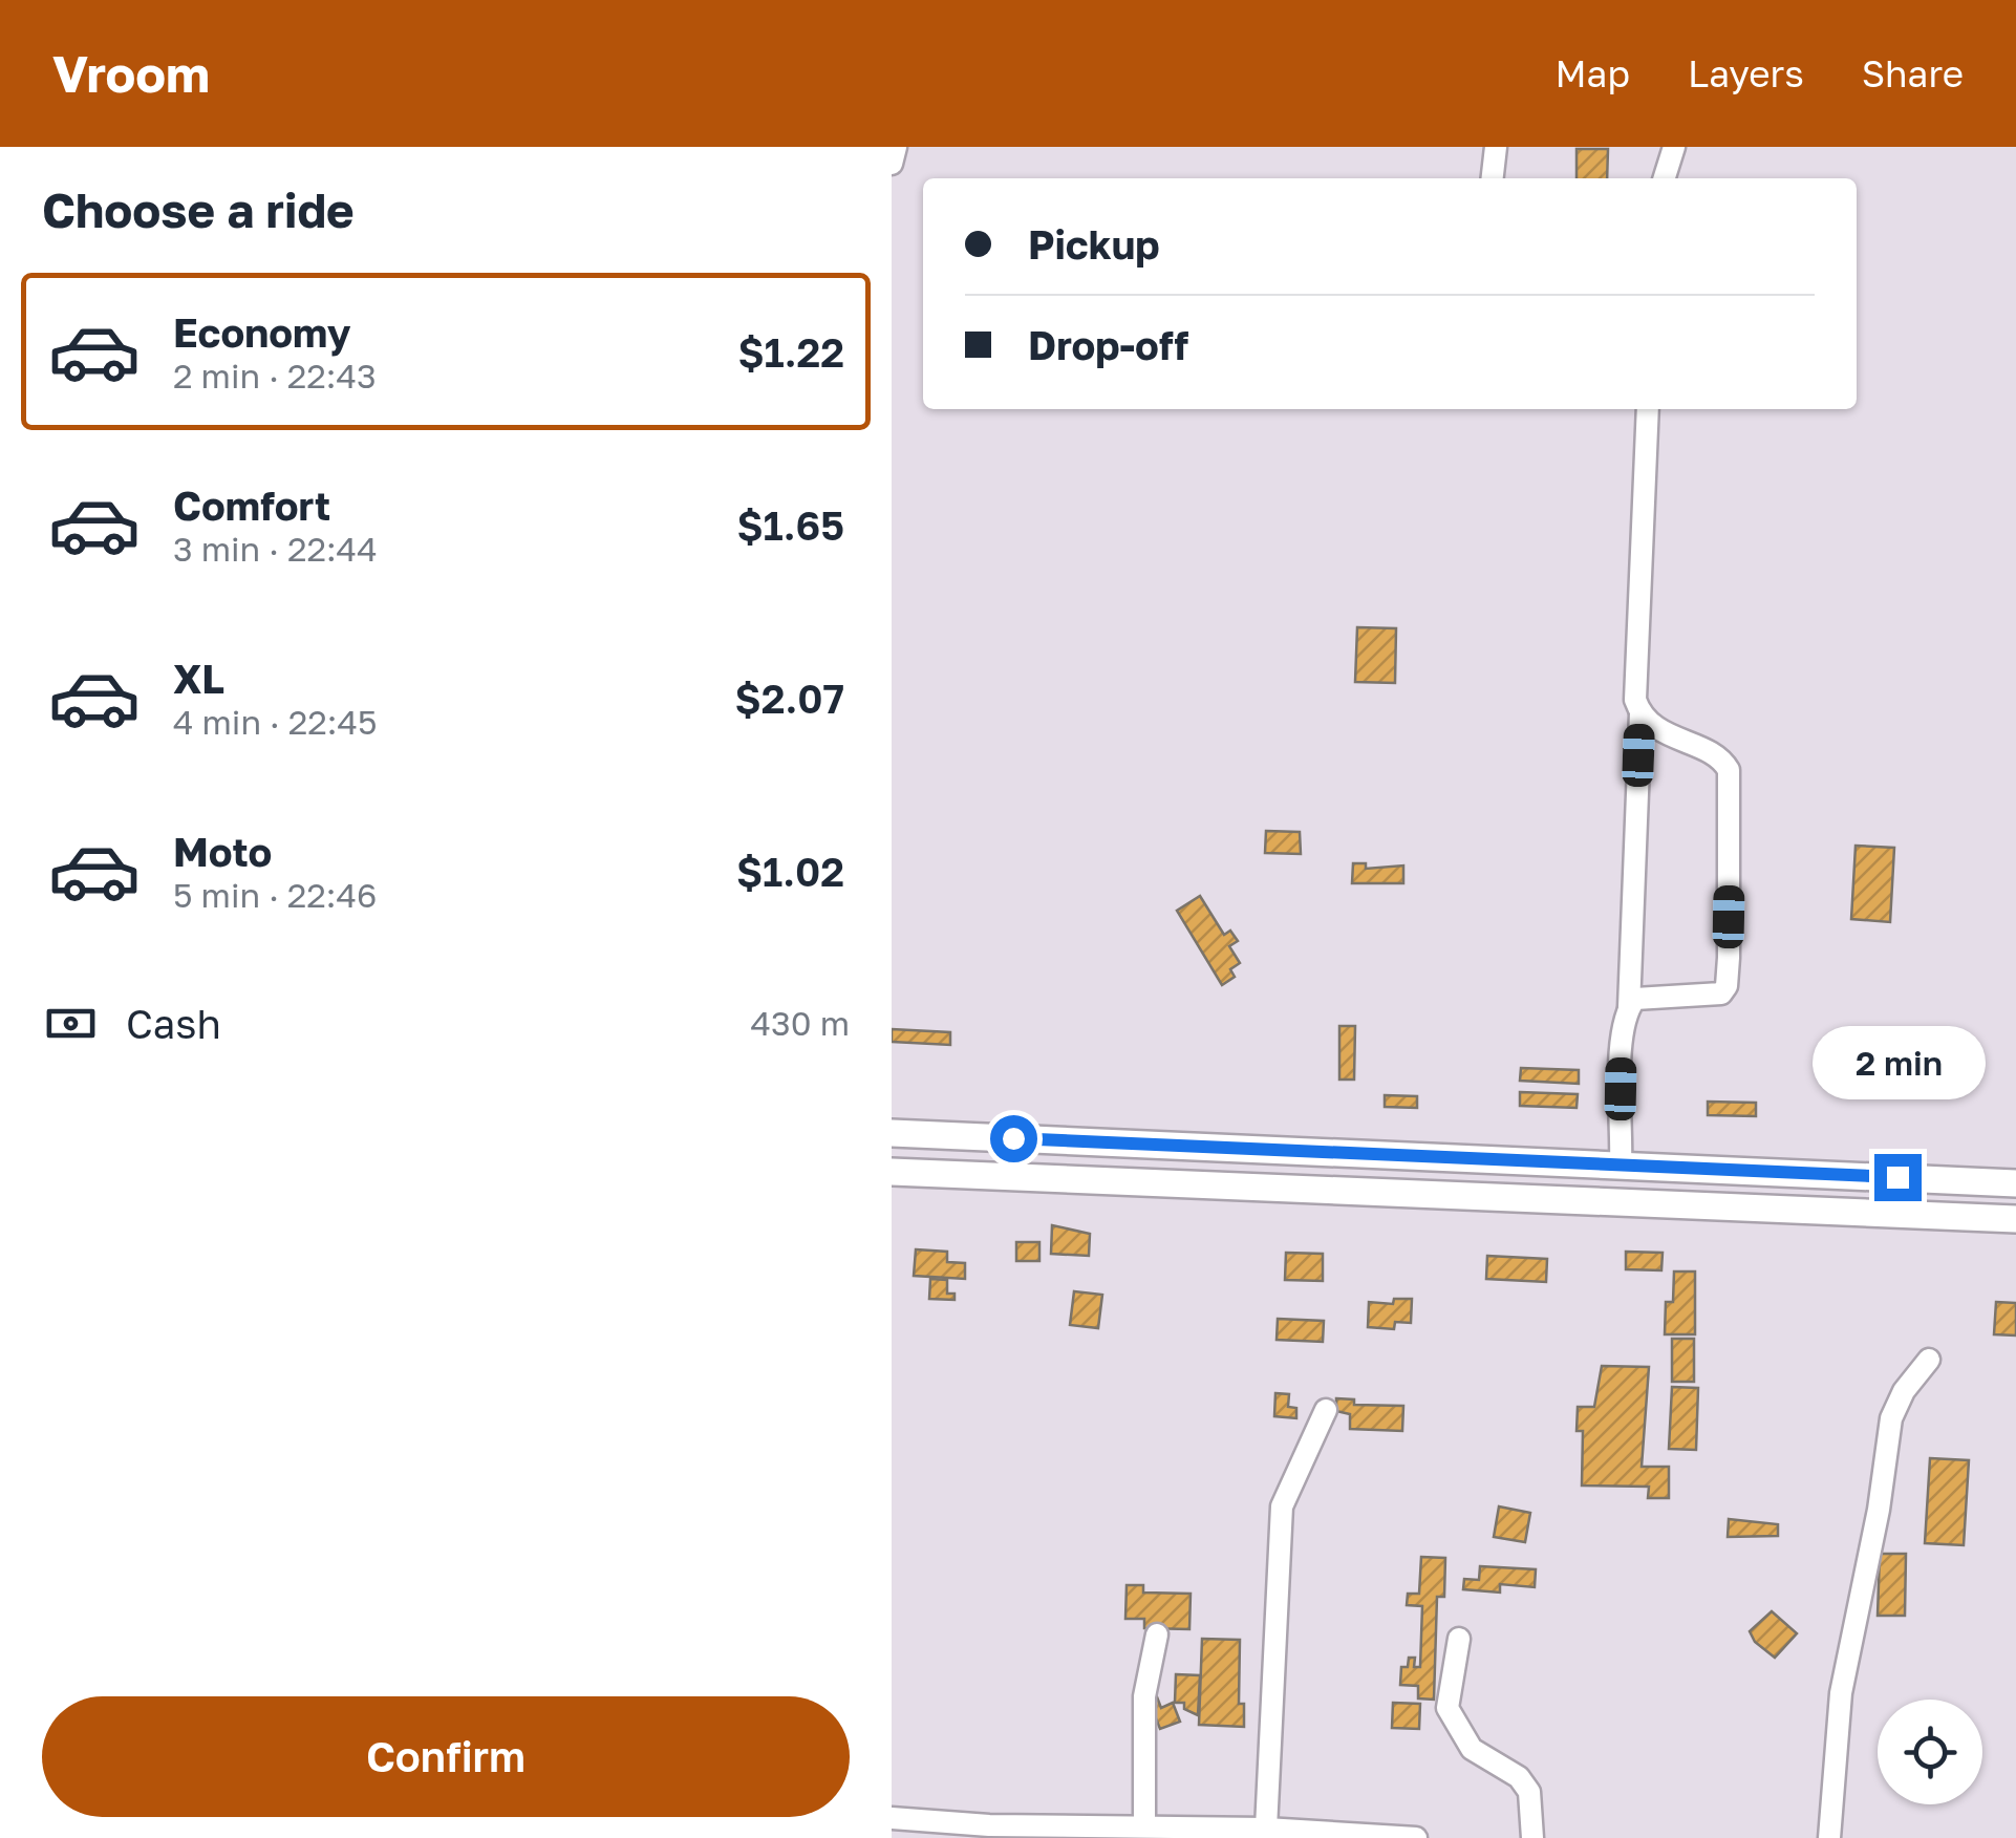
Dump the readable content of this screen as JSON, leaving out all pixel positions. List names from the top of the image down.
{
  "page": {
    "header": "Vroom",
    "nav": ["Map", "Layers", "Share"],
    "heading": "Choose a ride",
    "banner": ["Pickup", "Drop-off"],
    "list": [
      {
        "name": "Economy",
        "note": "2 min · 22:43",
        "value": "$1.22"
      },
      {
        "name": "Comfort",
        "note": "3 min · 22:44",
        "value": "$1.65"
      },
      {
        "name": "XL",
        "note": "4 min · 22:45",
        "value": "$2.07"
      },
      {
        "name": "Moto",
        "note": "5 min · 22:46",
        "value": "$1.02"
      }
    ],
    "pay": ["Cash", "430 m"],
    "bubble": "2 min",
    "buttons": "Confirm"
  }
}
